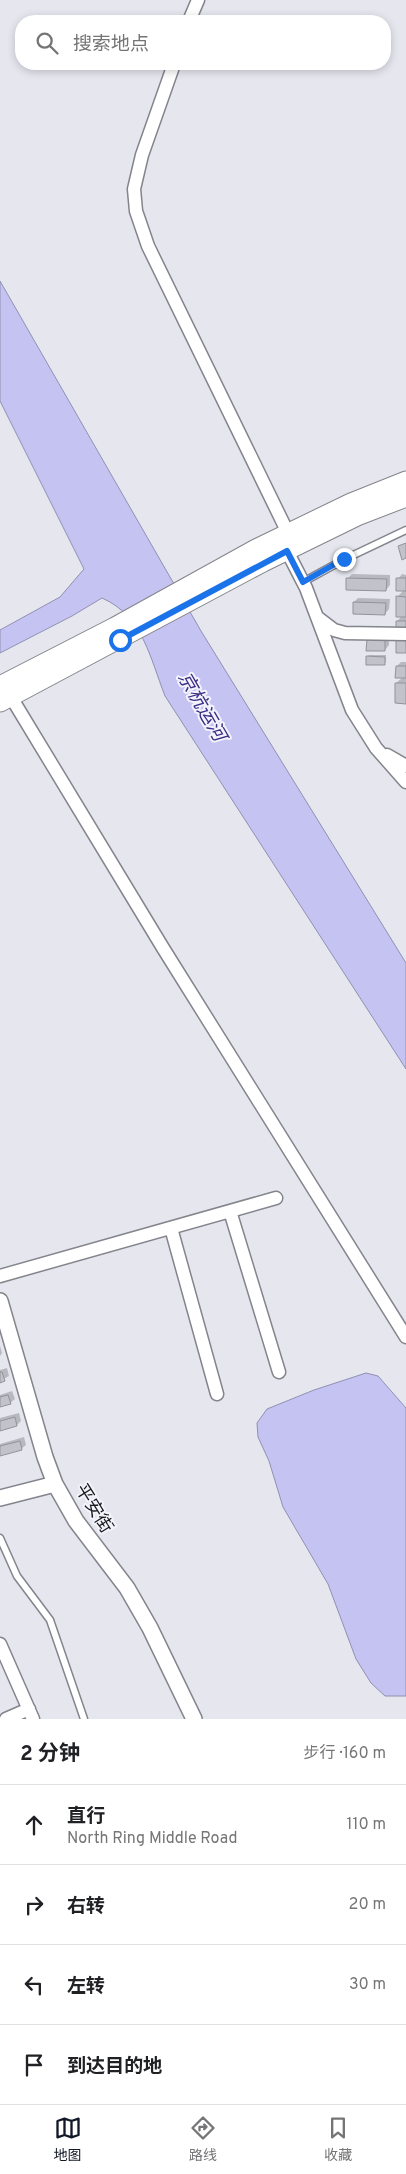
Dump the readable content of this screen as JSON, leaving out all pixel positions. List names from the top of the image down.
{
  "streets": {
    "street": ["平安街"]
  },
  "water": ["京杭运河"],
  "page": {
    "search": "搜索地点",
    "heading": ["2 分钟", "步行 · 160 m"],
    "list": [
      ["直行", "North Ring Middle Road", "110 m"],
      ["右转", "20 m"],
      ["左转", "30 m"],
      "到达目的地"
    ],
    "nav": ["地图", "路线", "收藏"]
  }
}
